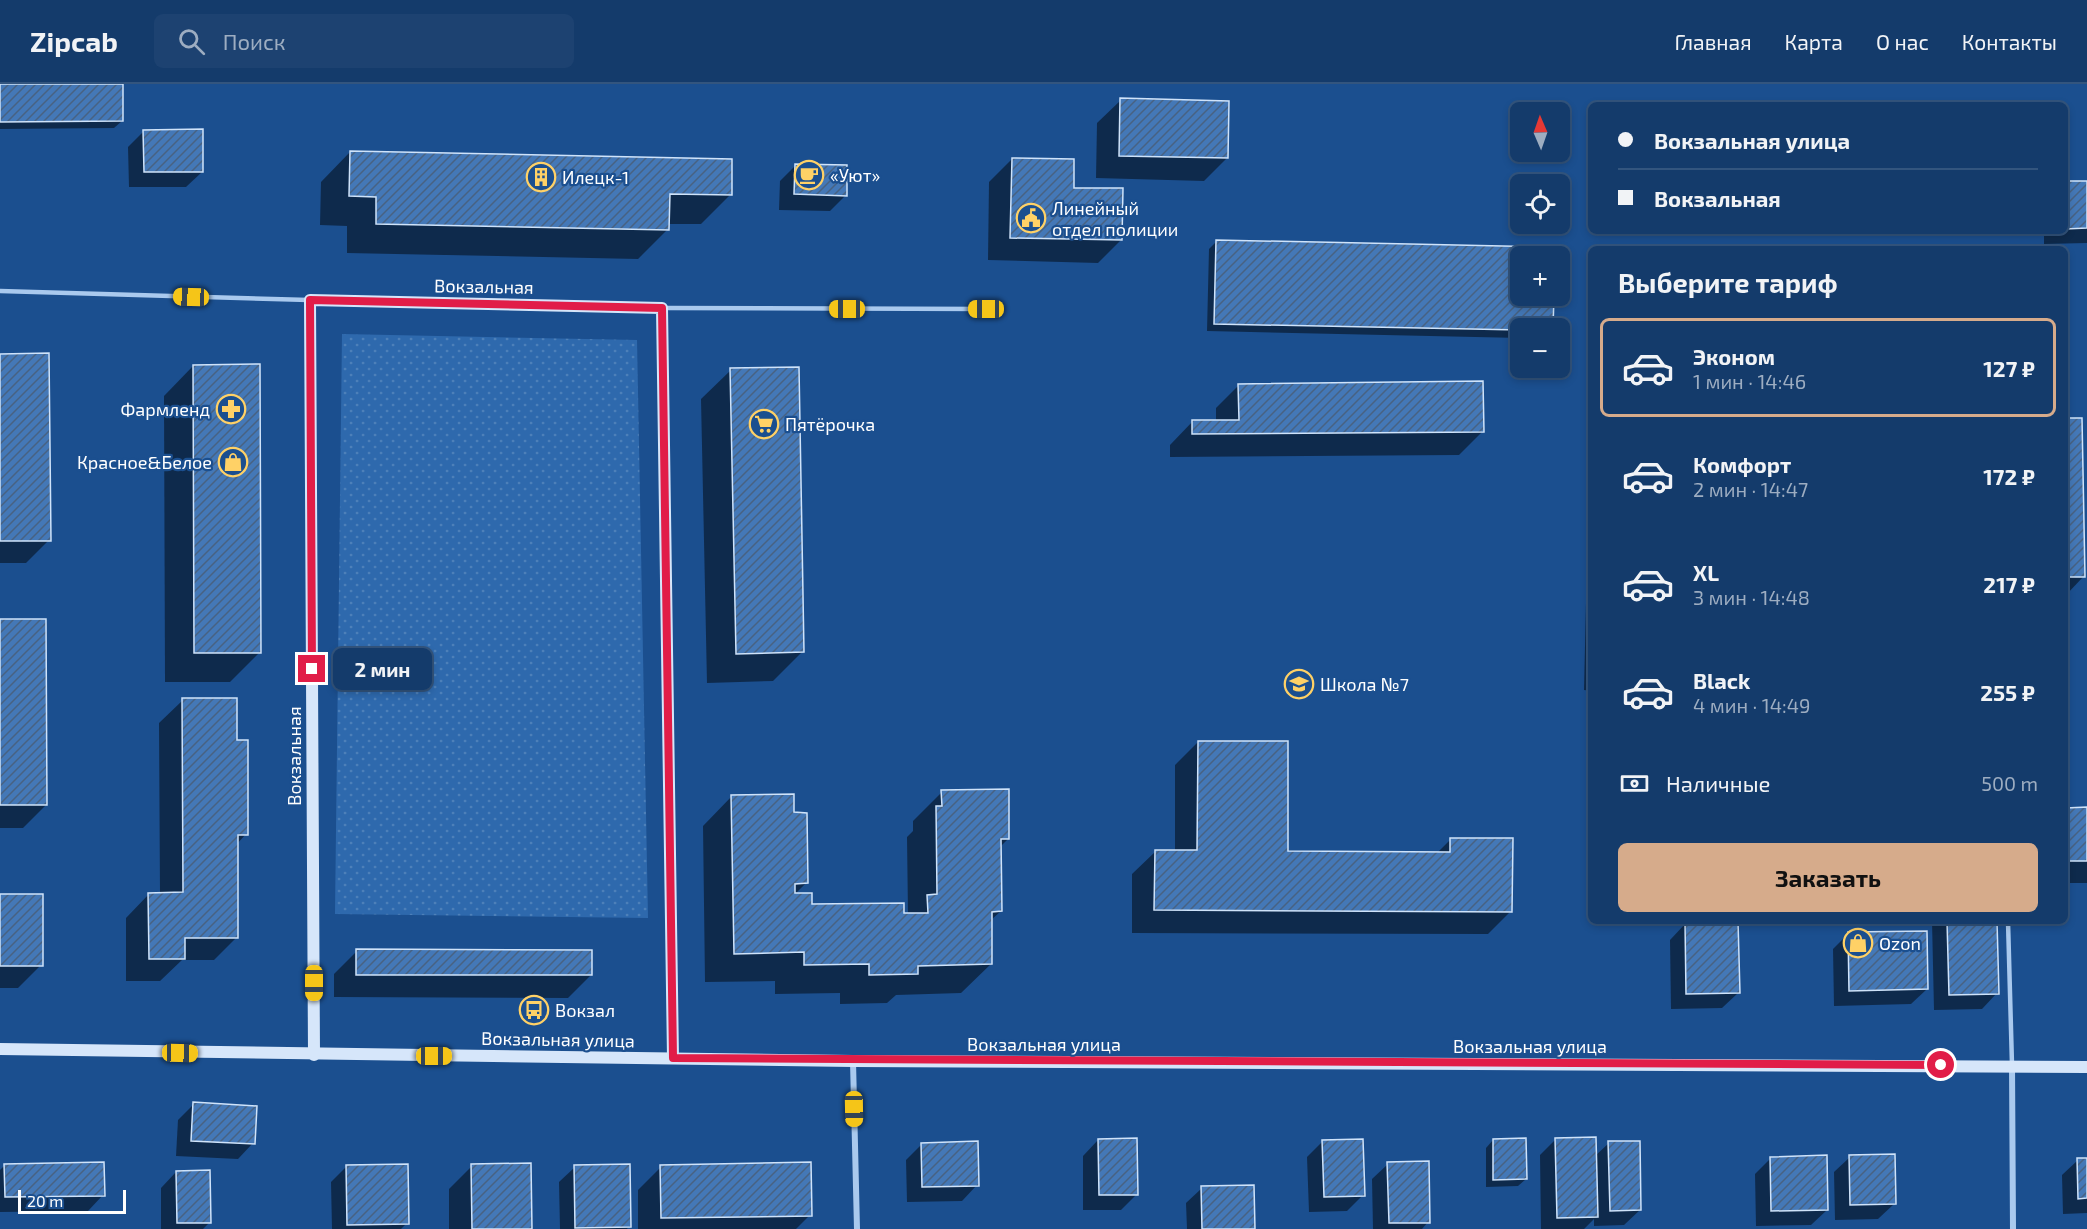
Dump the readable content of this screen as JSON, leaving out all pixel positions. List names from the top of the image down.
{
  "streets": {
    "street": ["Вокзальная", "Вокзальная улица"]
  },
  "crossings": [
    ["Вокзальная", "Вокзальная улица"]
  ],
  "places": {
    "cafe": ["«Уют»"],
    "building": ["Илецк-1"],
    "public building": ["Линейный отдел полиции"],
    "pharmacy": ["Фармленд"],
    "supermarket": ["Пятёрочка"],
    "shop": ["Красное&Белое", "Ozon"],
    "school or university": ["Школа №7"],
    "bus stop": ["Вокзал"]
  },
  "scale_bar": "20 m",
  "north": "top",
  "page": {
    "header": "Zipcab",
    "search": "Поиск",
    "nav": [
      "Главная",
      "Карта",
      "О нас",
      "Контакты"
    ],
    "map_buttons": ["+", "−"],
    "banner": ["Вокзальная улица", "Вокзальная"],
    "heading": "Выберите тариф",
    "list": [
      {
        "name": "Эконом",
        "note": "1 мин · 14:46",
        "value": "127 ₽"
      },
      {
        "name": "Комфорт",
        "note": "2 мин · 14:47",
        "value": "172 ₽"
      },
      {
        "name": "XL",
        "note": "3 мин · 14:48",
        "value": "217 ₽"
      },
      {
        "name": "Black",
        "note": "4 мин · 14:49",
        "value": "255 ₽"
      }
    ],
    "bubble": "2 мин",
    "pay": ["Наличные", "500 m"],
    "buttons": "Заказать",
    "scale": "20 m"
  }
}
